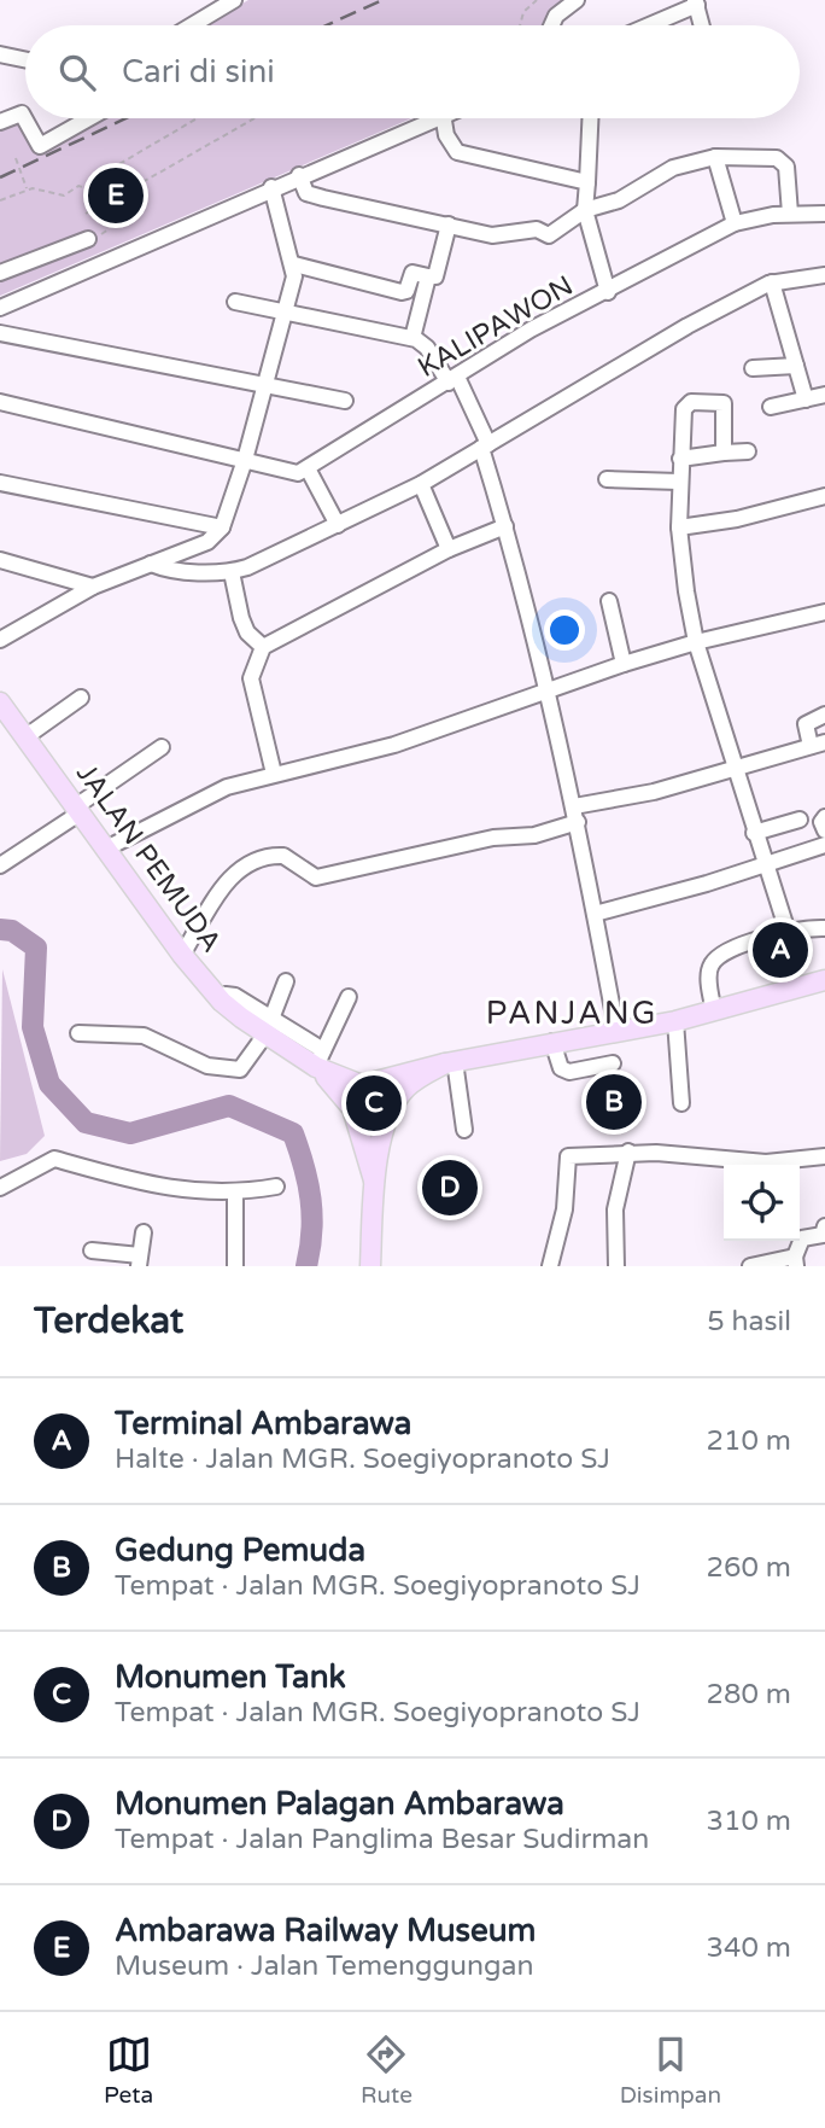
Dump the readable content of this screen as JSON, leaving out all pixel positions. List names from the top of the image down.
{
  "streets": {
    "main road": ["JALAN PEMUDA"],
    "street": ["KALIPAWON"]
  },
  "districts": ["PANJANG"],
  "page": {
    "search": "Cari di sini",
    "pins": [
      "E",
      "A",
      "B",
      "C",
      "D"
    ],
    "heading": ["Terdekat", "5 hasil"],
    "list": [
      {
        "mark": "A",
        "name": "Terminal Ambarawa",
        "note": "Halte · Jalan MGR. Soegiyopranoto SJ",
        "value": "210 m"
      },
      {
        "mark": "B",
        "name": "Gedung Pemuda",
        "note": "Tempat · Jalan MGR. Soegiyopranoto SJ",
        "value": "260 m"
      },
      {
        "mark": "C",
        "name": "Monumen Tank",
        "note": "Tempat · Jalan MGR. Soegiyopranoto SJ",
        "value": "280 m"
      },
      {
        "mark": "D",
        "name": "Monumen Palagan Ambarawa",
        "note": "Tempat · Jalan Panglima Besar Sudirman",
        "value": "310 m"
      },
      {
        "mark": "E",
        "name": "Ambarawa Railway Museum",
        "note": "Museum · Jalan Temenggungan",
        "value": "340 m"
      }
    ],
    "nav": ["Peta", "Rute", "Disimpan"]
  }
}
